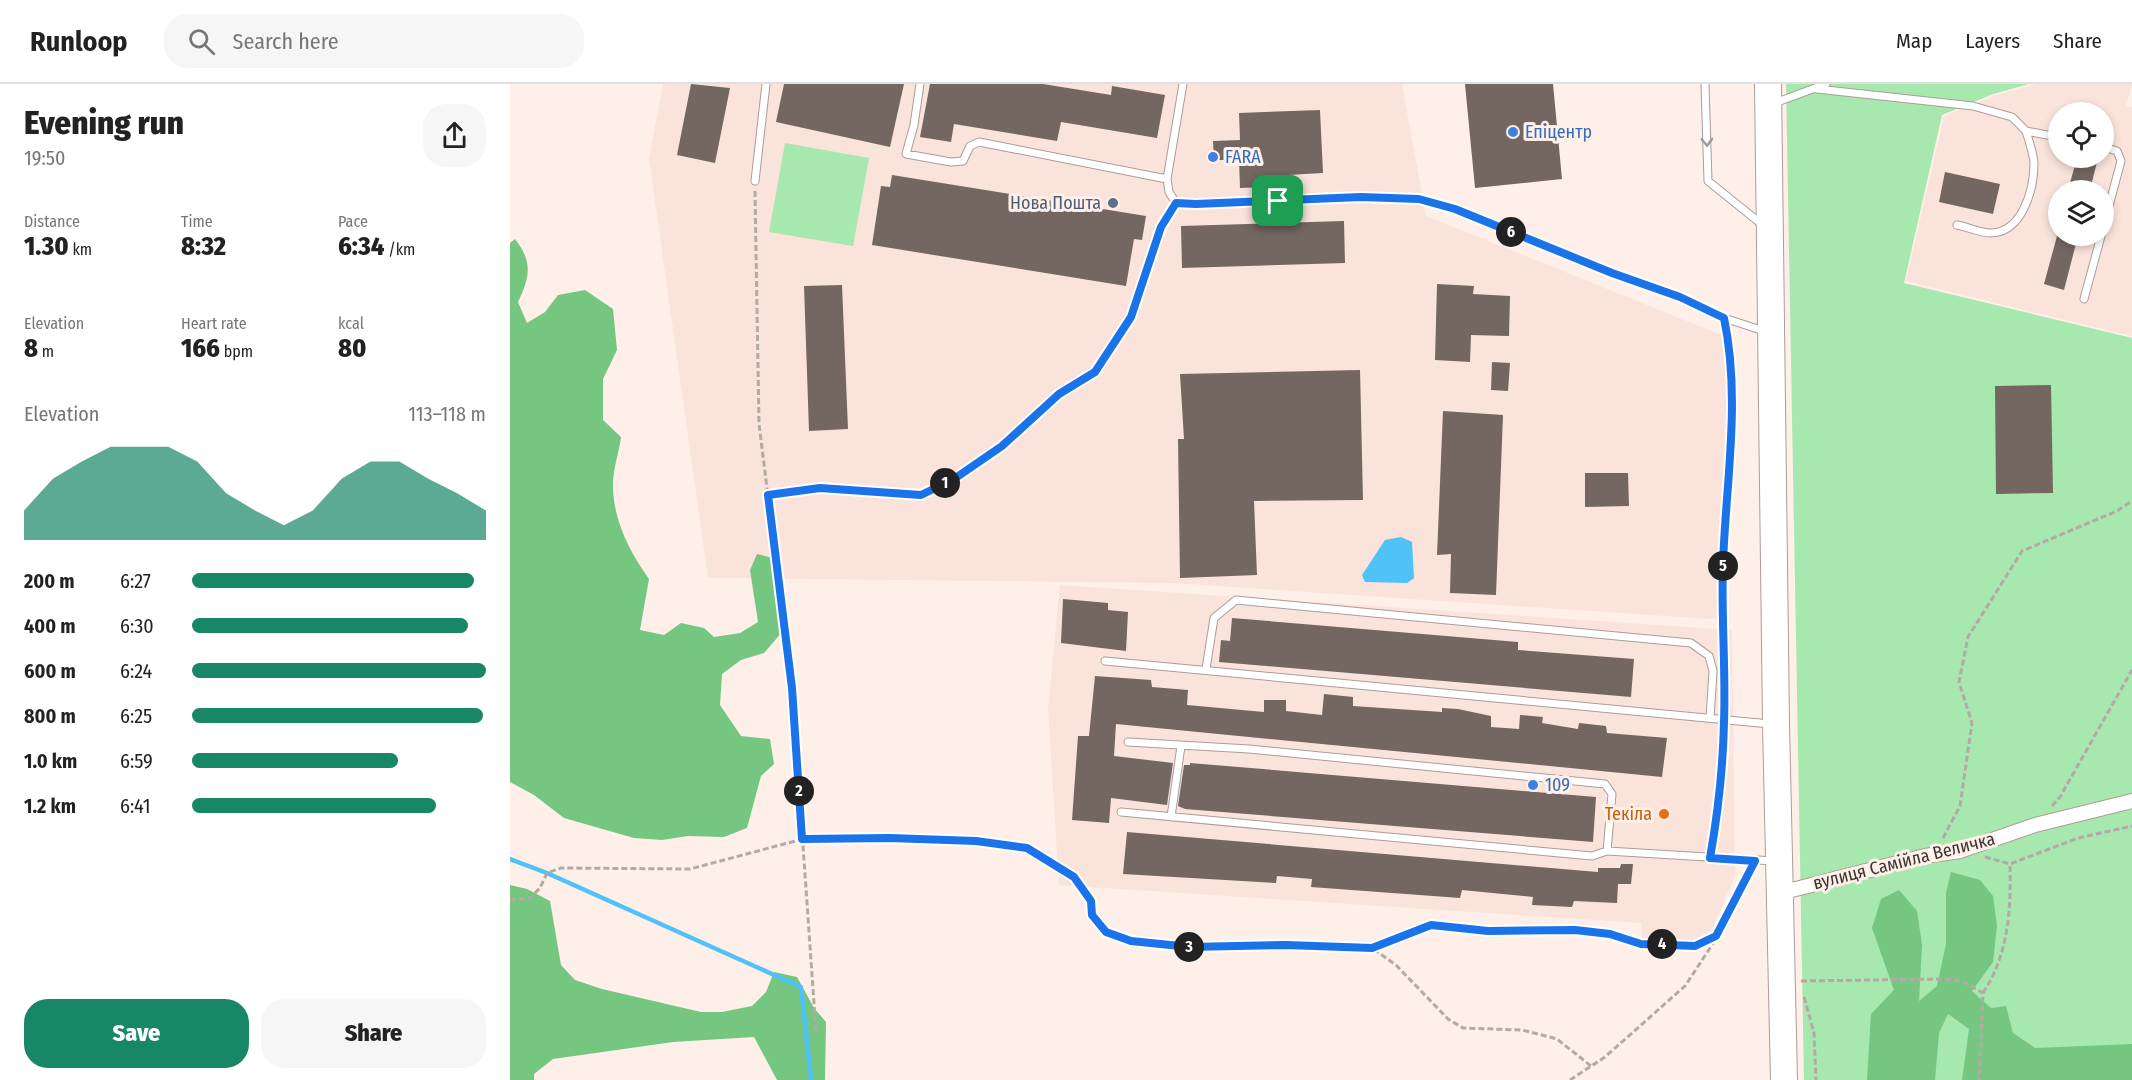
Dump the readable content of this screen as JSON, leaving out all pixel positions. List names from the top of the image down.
{
  "streets": {
    "street": ["вулиця Самійла Величка"]
  },
  "places": [
    "Епіцентр",
    "FARA",
    "Нова Пошта",
    "109",
    "Текіла"
  ],
  "page": {
    "header": "Runloop",
    "search": "Search here",
    "nav": ["Map", "Layers", "Share"],
    "heading": ["Evening run", "19:50"],
    "stats": [
      ["Distance", "1.30 km"],
      ["Time", "8:32"],
      ["Pace", "6:34 /km"],
      ["Elevation", "8 m"],
      ["Heart rate", "166 bpm"],
      ["kcal", "80"]
    ],
    "pins": [
      "6",
      "1",
      "5",
      "2",
      "4",
      "3"
    ],
    "chart": ["Elevation", "113–118 m"],
    "list": [
      {
        "name": "200 m",
        "note": "6:27"
      },
      {
        "name": "400 m",
        "note": "6:30"
      },
      {
        "name": "600 m",
        "note": "6:24"
      },
      {
        "name": "800 m",
        "note": "6:25"
      },
      {
        "name": "1.0 km",
        "note": "6:59"
      },
      {
        "name": "1.2 km",
        "note": "6:41"
      }
    ],
    "buttons": ["Save", "Share"]
  }
}
